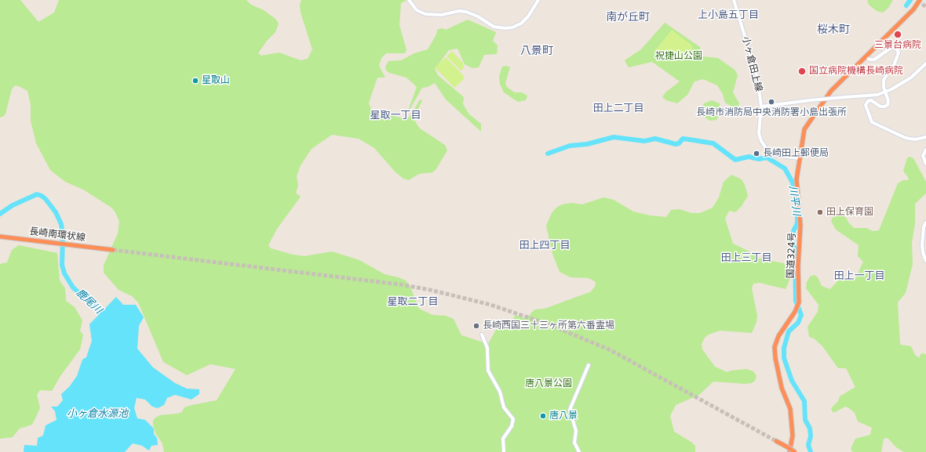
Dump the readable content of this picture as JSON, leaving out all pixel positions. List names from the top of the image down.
{
  "streets": {
    "highway": ["長崎南環状線", "国道324号"],
    "street": ["小ヶ倉田上線"]
  },
  "crossings": [
    ["小ヶ倉田上線", "国道324号"]
  ],
  "districts": [
    "上小島五丁目",
    "南が丘町",
    "桜木町",
    "八景町",
    "田上二丁目",
    "星取一丁目",
    "田上四丁目",
    "田上三丁目",
    "田上一丁目",
    "星取二丁目"
  ],
  "water": ["川平川", "鹿尾川", "小ヶ倉水源池"],
  "parks": ["祝捷山公園", "唐八景公園"],
  "places": [
    "三景台病院",
    "国立病院機構長崎病院",
    "星取山",
    "長崎市消防局中央消防署小島出張所",
    "長崎田上郵便局",
    "田上保育園",
    "長崎西国三十三ヶ所第六番霊場",
    "唐八景"
  ]
}
